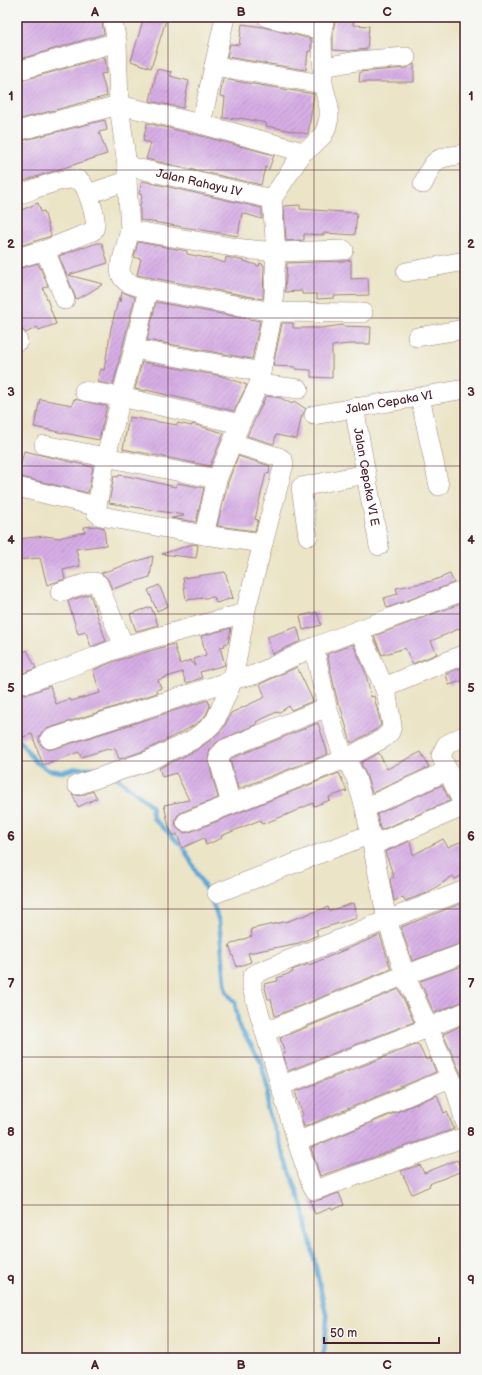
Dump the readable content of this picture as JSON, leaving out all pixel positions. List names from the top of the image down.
{
  "streets": {
    "street": ["Jalan Rahayu IV", "Jalan Cepaka VI", "Jalan Cepaka VI E"]
  },
  "crossings": [
    ["Jalan Cepaka VI", "Jalan Cepaka VI E"]
  ],
  "scale_bar": "50 m",
  "grid": {
    "columns": ["A", "B", "C"],
    "rows": [
      "1",
      "2",
      "3",
      "4",
      "5",
      "6",
      "7",
      "8",
      "9"
    ]
  }
}
